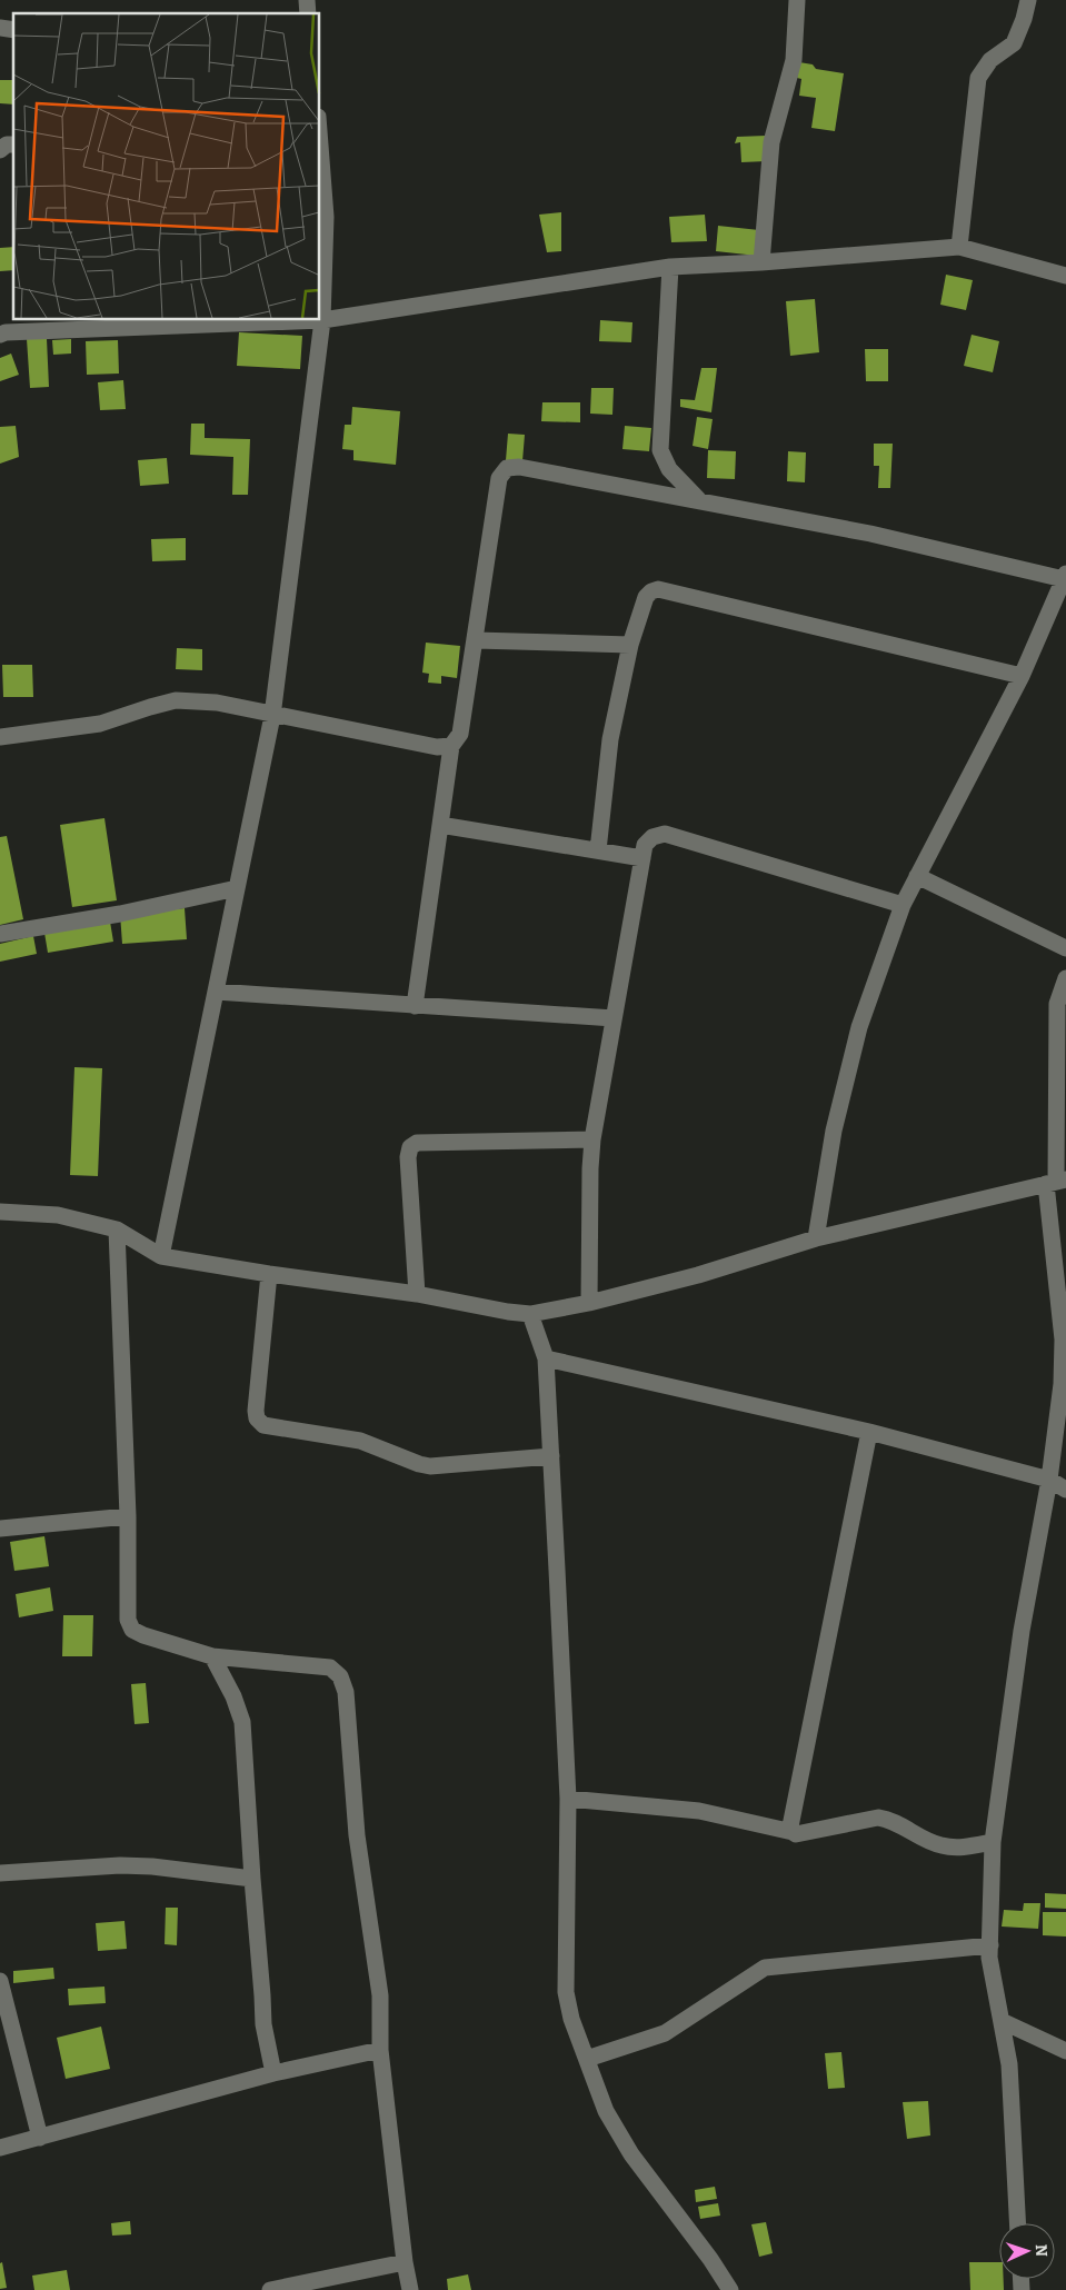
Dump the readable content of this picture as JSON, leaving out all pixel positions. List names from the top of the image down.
{
  "north": "right"
}
